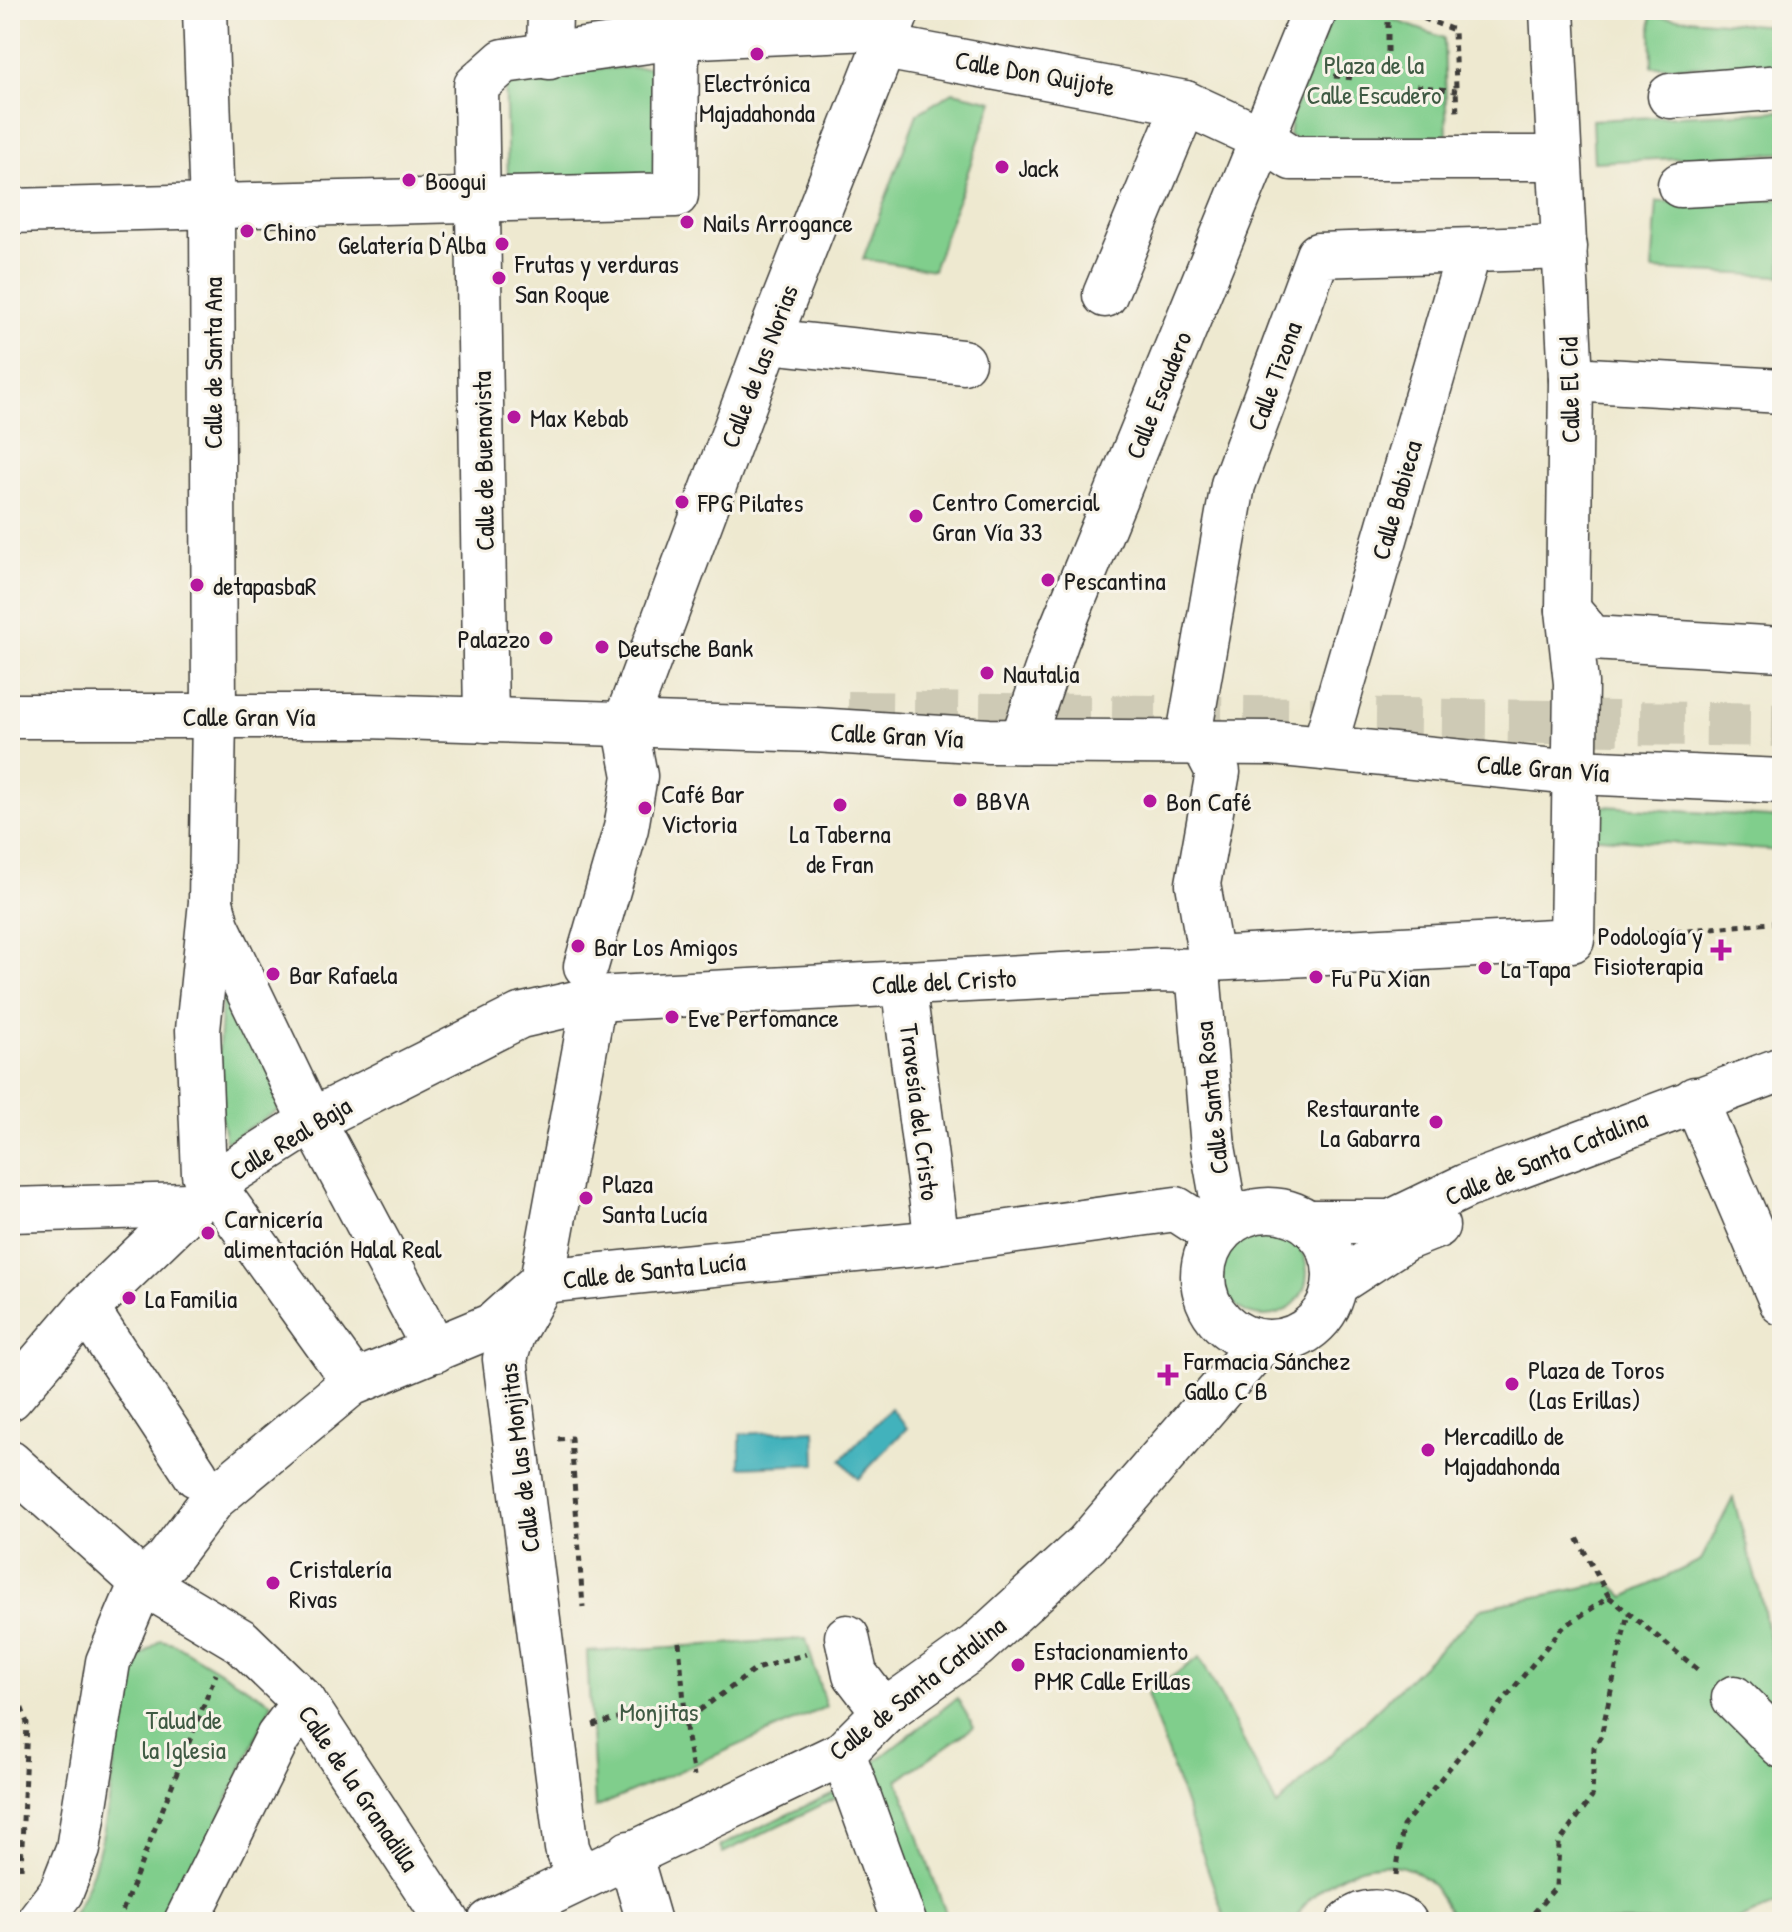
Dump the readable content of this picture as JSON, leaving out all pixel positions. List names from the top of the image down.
{
  "streets": {
    "street": [
      "Calle Don Quijote",
      "Calle de Santa Ana",
      "Calle de las Norias",
      "Calle Tizona",
      "Calle El Cid",
      "Calle Escudero",
      "Calle de Buenavista",
      "Calle Babieca",
      "Calle Gran Vía",
      "Calle del Cristo",
      "Calle Santa Rosa",
      "Travesía del Cristo",
      "Calle Real Baja",
      "Calle de Santa Catalina",
      "Calle de Santa Lucía",
      "Calle de las Monjitas",
      "Calle de la Granadilla"
    ]
  },
  "crossings": [
    ["Calle Don Quijote", "Calle de las Norias"],
    ["Calle Don Quijote", "Calle Escudero"],
    ["Calle Don Quijote", "Calle de Buenavista"],
    ["Calle de Santa Ana", "Calle Gran Vía"],
    ["Calle de las Norias", "Calle Gran Vía"],
    ["Calle de las Norias", "Calle de las Monjitas"],
    ["Calle Tizona", "Calle El Cid"],
    ["Calle Tizona", "Calle Babieca"],
    ["Calle Tizona", "Calle Gran Vía"],
    ["Calle Tizona", "Calle Santa Rosa"],
    ["Calle El Cid", "Calle Gran Vía"],
    ["Calle El Cid", "Calle del Cristo"],
    ["Calle Escudero", "Calle Gran Vía"],
    ["Calle de Buenavista", "Calle Gran Vía"],
    ["Calle Babieca", "Calle Gran Vía"],
    ["Calle Gran Vía", "Calle Santa Rosa"],
    ["Calle Gran Vía", "Calle de las Monjitas"],
    ["Calle del Cristo", "Calle Santa Rosa"],
    ["Calle del Cristo", "Travesía del Cristo"],
    ["Calle del Cristo", "Calle Real Baja"],
    ["Calle del Cristo", "Calle de las Monjitas"],
    ["Calle Santa Rosa", "Calle de Santa Catalina"],
    ["Calle Santa Rosa", "Calle de Santa Lucía"],
    ["Travesía del Cristo", "Calle de Santa Lucía"],
    ["Calle Real Baja", "Calle de las Monjitas"],
    ["Calle de Santa Catalina", "Calle de Santa Lucía"],
    ["Calle de Santa Catalina", "Calle de las Monjitas"],
    ["Calle de Santa Lucía", "Calle de las Monjitas"],
    ["Calle de Santa Lucía", "Calle de la Granadilla"]
  ],
  "parks": ["Plaza de la Calle Escudero", "Monjitas", "Talud de la Iglesia"],
  "places": {
    "other": [
      "Electrónica Majadahonda",
      "Jack",
      "Boogui",
      "Nails Arrogance",
      "Chino",
      "Gelatería D'Alba",
      "Frutas y verduras San Roque",
      "Max Kebab",
      "FPG Pilates",
      "Centro Comercial Gran Vía 33",
      "Pescantina",
      "detapasbaR",
      "Palazzo",
      "Deutsche Bank",
      "Nautalia",
      "BBVA",
      "Bon Café",
      "La Taberna de Fran",
      "Café Bar Victoria",
      "Bar Los Amigos",
      "La Tapa",
      "Bar Rafaela",
      "Fu Pu Xian",
      "Eve Perfomance",
      "Restaurante La Gabarra",
      "Plaza Santa Lucía",
      "Carnicería alimentación Halal Real",
      "La Familia",
      "Plaza de Toros (Las Erillas)",
      "Mercadillo de Majadahonda",
      "Cristalería Rivas",
      "Estacionamiento PMR Calle Erillas"
    ],
    "health": ["Podología y Fisioterapia", "Farmacia Sánchez Gallo C B"]
  }
}
